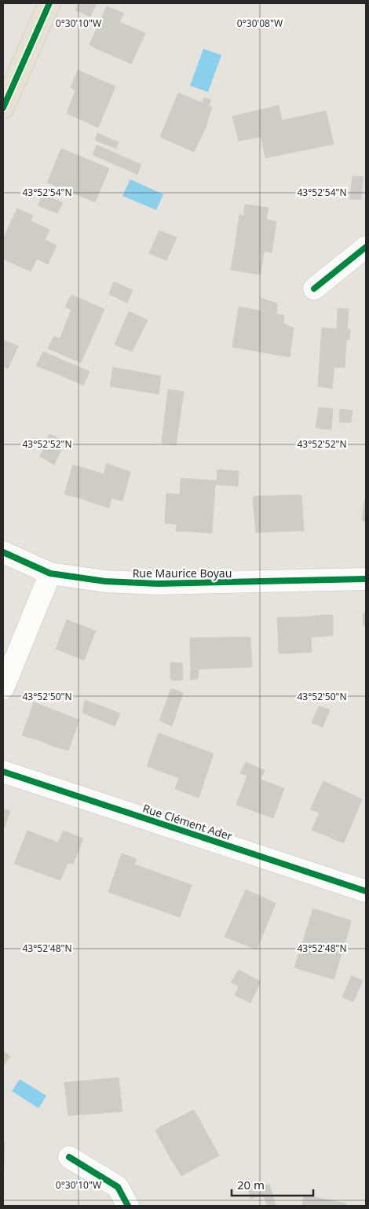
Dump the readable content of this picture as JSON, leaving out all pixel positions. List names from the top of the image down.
{
  "streets": {
    "street": ["Rue Maurice Boyau", "Rue Clément Ader"]
  },
  "scale_bar": "20 m",
  "coordinates": [
    "0°30'10\"W",
    "0°30'08\"W",
    "43°52'54\"N",
    "43°52'52\"N",
    "43°52'50\"N",
    "43°52'48\"N"
  ]
}
